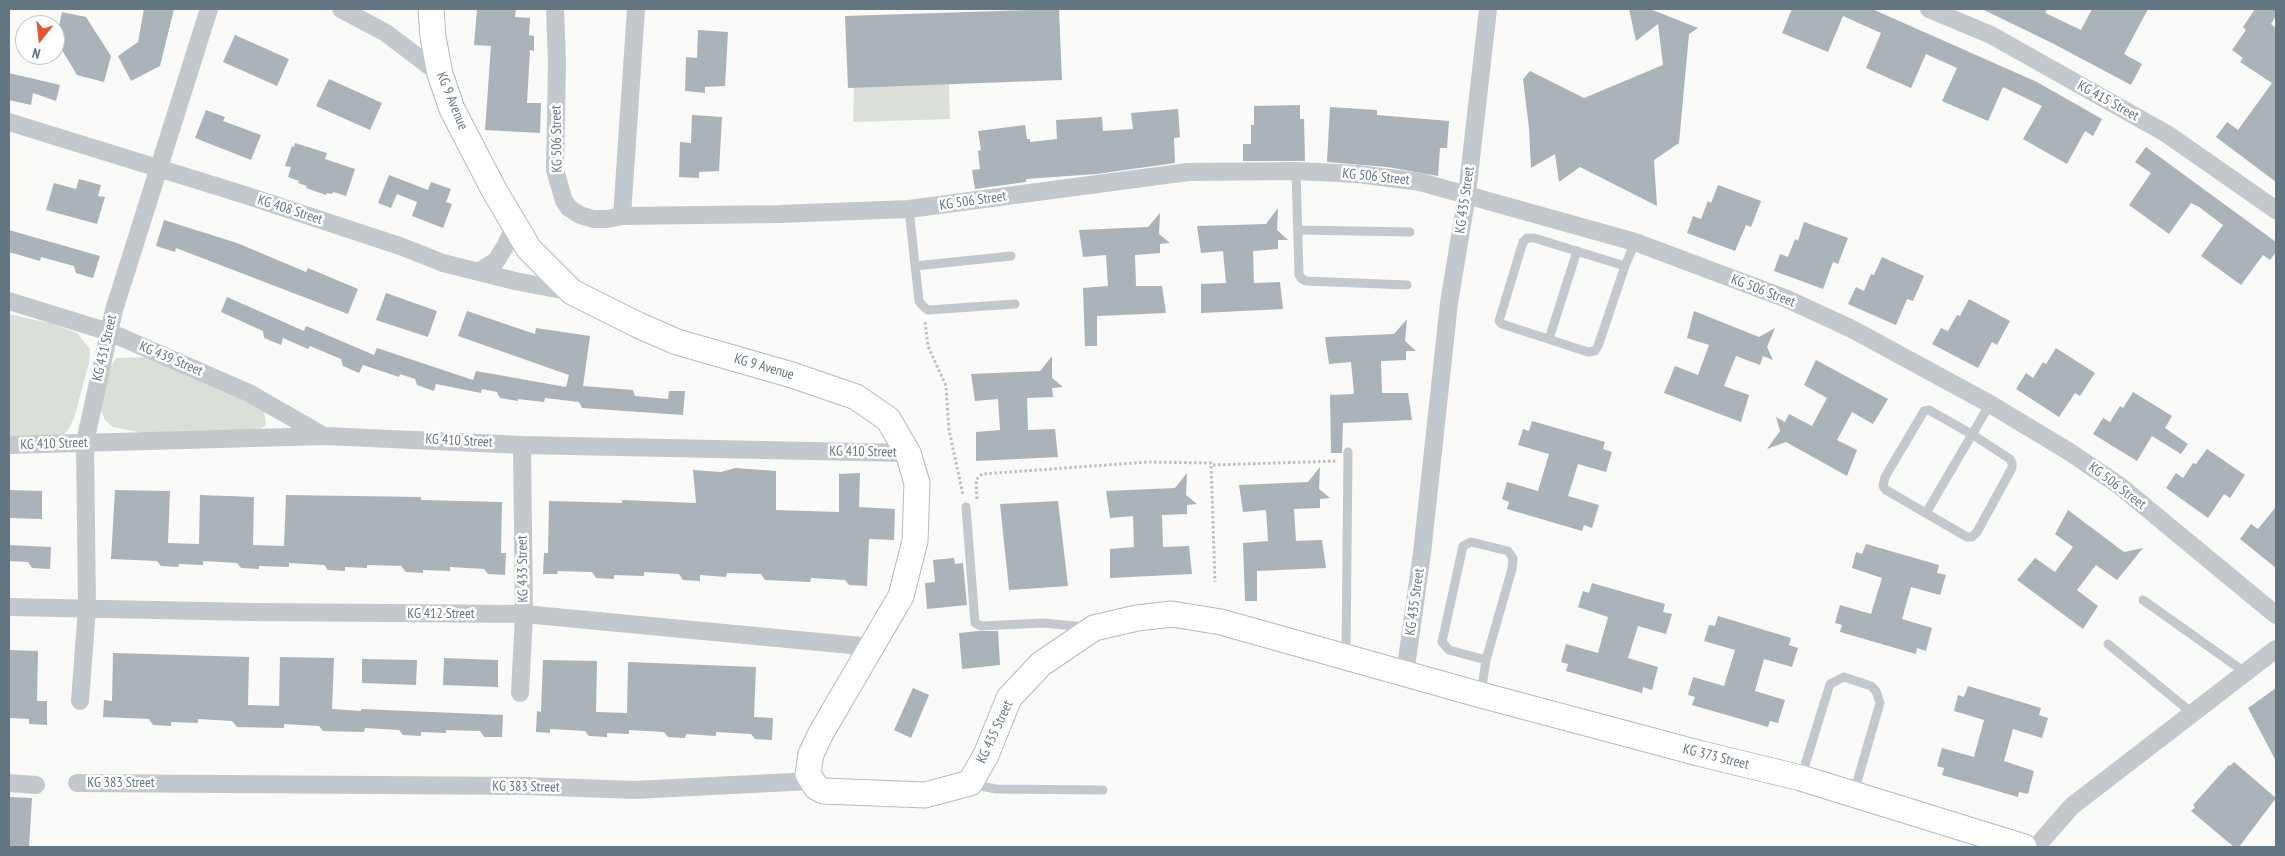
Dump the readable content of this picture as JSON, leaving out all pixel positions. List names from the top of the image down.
{
  "streets": {
    "main road": [
      "KG 9 Avenue",
      "KG 435 Street",
      "KG 373 Street",
      "KG 383 Street"
    ],
    "street": [
      "KG 415 Street",
      "KG 506 Street",
      "KG 408 Street",
      "KG 431 Street",
      "KG 439 Street",
      "KG 410 Street",
      "KG 433 Street",
      "KG 412 Street"
    ]
  },
  "crossings": [
    ["KG 9 Avenue", "KG 408 Street"],
    ["KG 9 Avenue", "KG 410 Street"],
    ["KG 9 Avenue", "KG 412 Street"],
    ["KG 9 Avenue", "KG 383 Street"],
    ["KG 506 Street", "KG 435 Street"],
    ["KG 435 Street", "KG 373 Street"],
    ["KG 435 Street", "KG 383 Street"],
    ["KG 408 Street", "KG 431 Street"],
    ["KG 431 Street", "KG 439 Street"],
    ["KG 431 Street", "KG 410 Street"],
    ["KG 431 Street", "KG 412 Street"],
    ["KG 439 Street", "KG 410 Street"],
    ["KG 410 Street", "KG 433 Street"],
    ["KG 433 Street", "KG 412 Street"]
  ],
  "north": "bottom"
}
